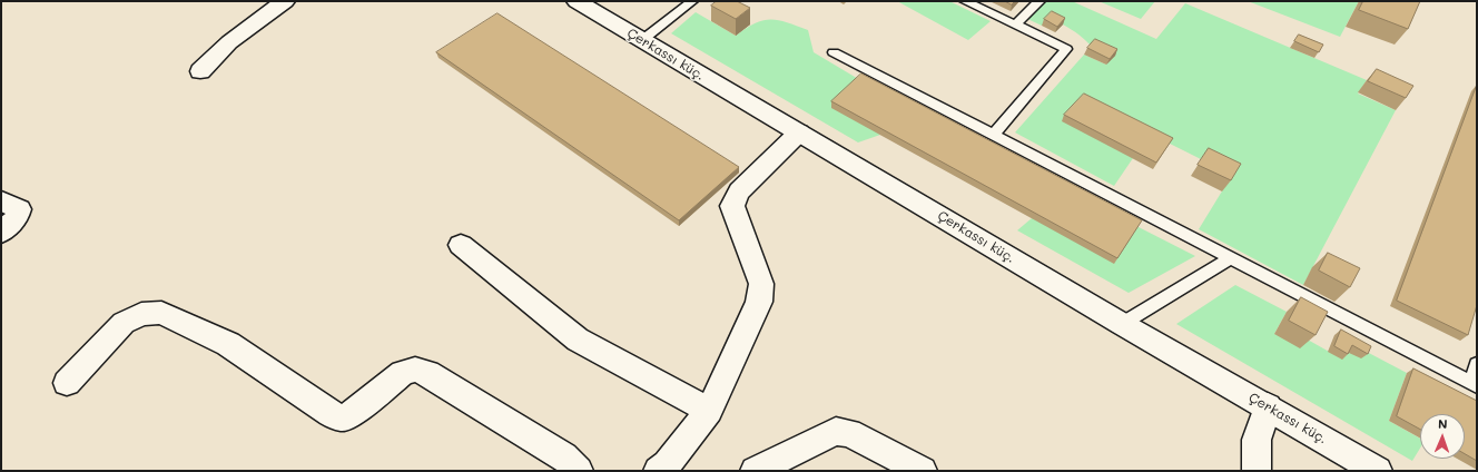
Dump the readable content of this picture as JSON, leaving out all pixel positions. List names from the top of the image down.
{
  "streets": {
    "street": ["Çerkassı küç."]
  },
  "north": "top"
}
